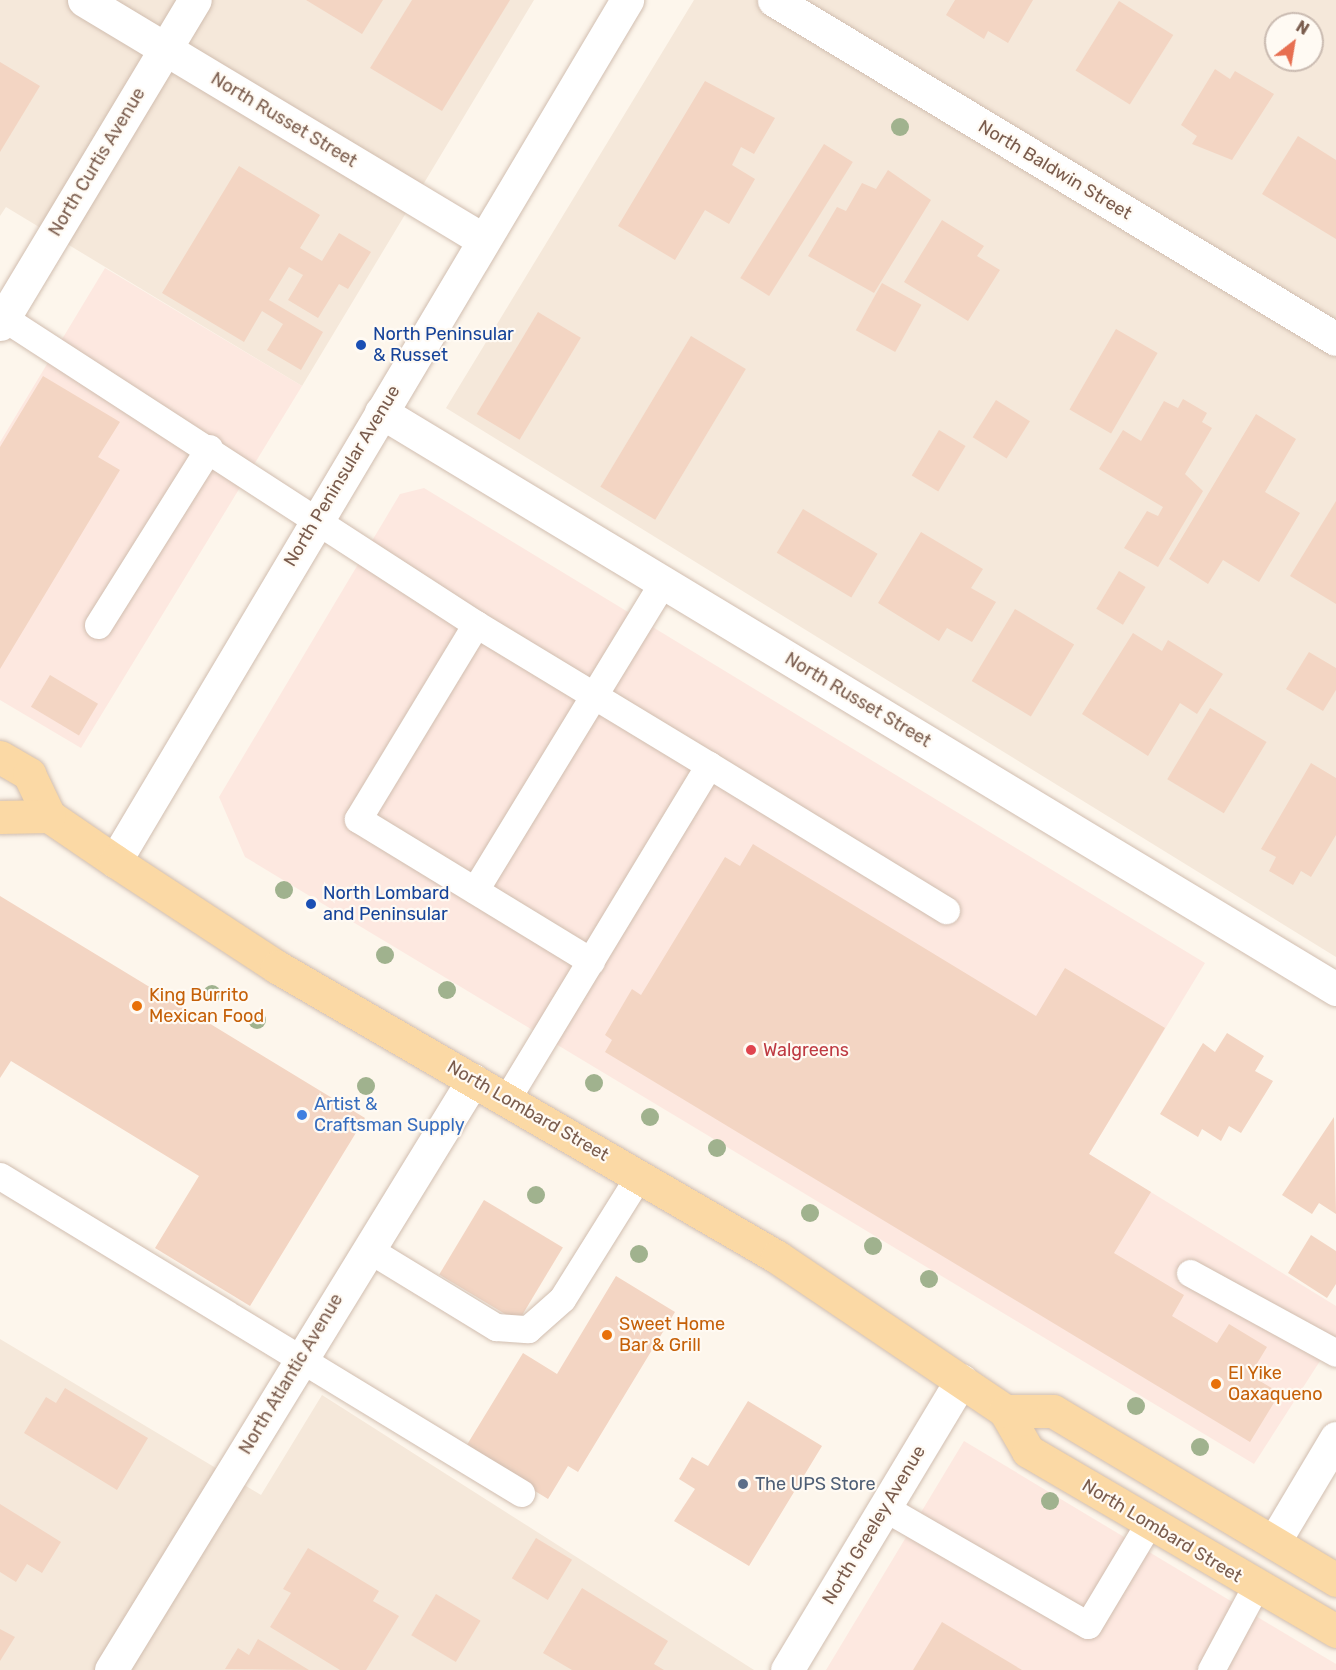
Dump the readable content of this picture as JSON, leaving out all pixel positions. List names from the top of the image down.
{
  "streets": {
    "main road": ["North Lombard Street"],
    "street": [
      "North Russet Street",
      "North Curtis Avenue",
      "North Baldwin Street",
      "North Peninsular Avenue",
      "North Atlantic Avenue",
      "North Greeley Avenue"
    ]
  },
  "crossings": [
    ["North Russet Street", "North Curtis Avenue"],
    ["North Russet Street", "North Peninsular Avenue"],
    ["North Peninsular Avenue", "North Lombard Street"],
    ["North Lombard Street", "North Atlantic Avenue"],
    ["North Lombard Street", "North Greeley Avenue"]
  ],
  "places": [
    "North Peninsular & Russet",
    "North Lombard and Peninsular",
    "King Burrito Mexican Food",
    "Walgreens",
    "Artist & Craftsman Supply",
    "Sweet Home Bar & Grill",
    "El Yike Oaxaqueno",
    "The UPS Store"
  ],
  "north": "top right"
}
